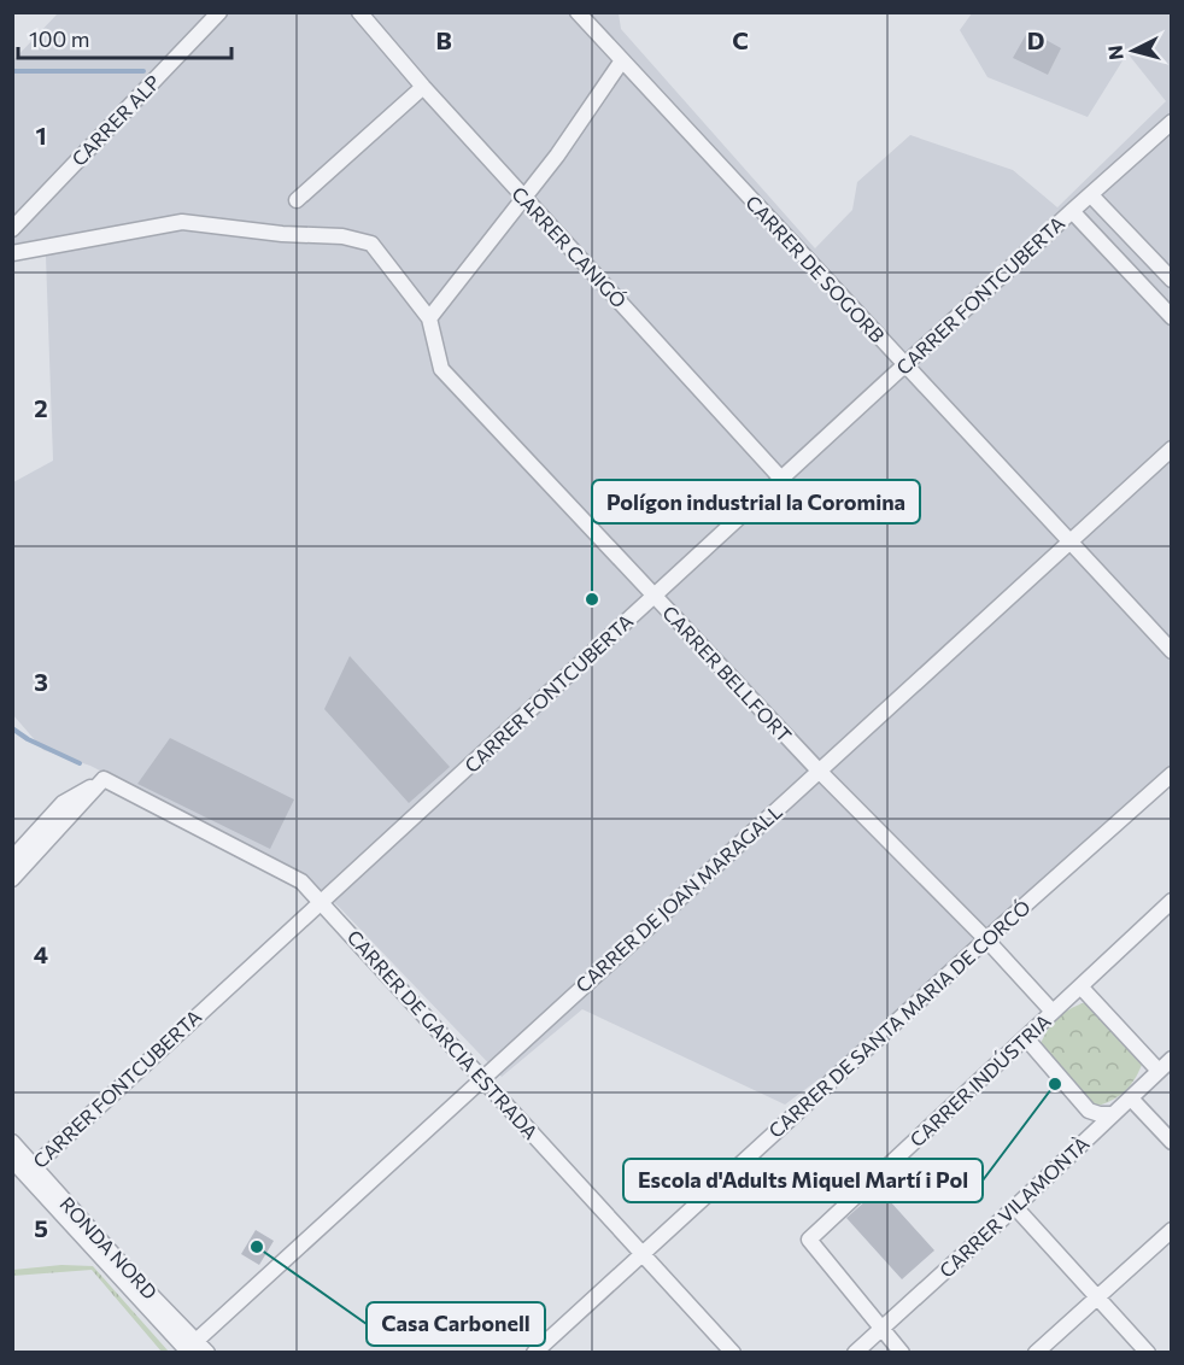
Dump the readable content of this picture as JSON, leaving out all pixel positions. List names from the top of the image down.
{
  "streets": {
    "street": [
      "CARRER ALP",
      "CARRER CANIGÓ",
      "CARRER DE SOGORB",
      "CARRER FONTCUBERTA",
      "CARRER BELLFORT",
      "CARRER DE JOAN MARAGALL",
      "CARRER DE SANTA MARIA DE CORCÓ",
      "CARRER DE GARCIA ESTRADA",
      "CARRER INDÚSTRIA",
      "CARRER VILAMONTÀ",
      "RONDA NORD"
    ]
  },
  "crossings": [
    ["CARRER CANIGÓ", "CARRER FONTCUBERTA"],
    ["CARRER DE SOGORB", "CARRER FONTCUBERTA"],
    ["CARRER DE SOGORB", "CARRER DE JOAN MARAGALL"],
    ["CARRER FONTCUBERTA", "CARRER BELLFORT"],
    ["CARRER FONTCUBERTA", "CARRER DE GARCIA ESTRADA"],
    ["CARRER FONTCUBERTA", "RONDA NORD"],
    ["CARRER BELLFORT", "CARRER DE JOAN MARAGALL"],
    ["CARRER BELLFORT", "CARRER DE SANTA MARIA DE CORCÓ"],
    ["CARRER BELLFORT", "CARRER INDÚSTRIA"],
    ["CARRER DE JOAN MARAGALL", "CARRER DE GARCIA ESTRADA"],
    ["CARRER DE JOAN MARAGALL", "RONDA NORD"],
    ["CARRER DE SANTA MARIA DE CORCÓ", "CARRER DE GARCIA ESTRADA"],
    ["CARRER INDÚSTRIA", "CARRER VILAMONTÀ"]
  ],
  "places": ["Polígon industrial la Coromina", "Escola d'Adults Miquel Martí i Pol", "Casa Carbonell"],
  "scale_bar": "100 m",
  "north": "left",
  "grid": {
    "columns": ["B", "C", "D"],
    "rows": [
      "1",
      "2",
      "3",
      "4",
      "5"
    ]
  }
}
